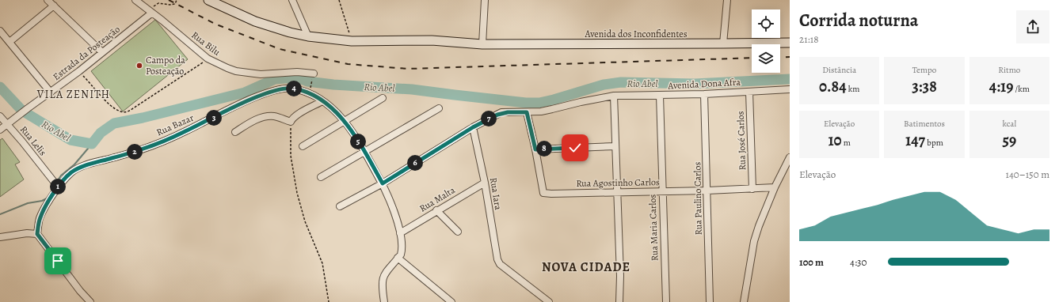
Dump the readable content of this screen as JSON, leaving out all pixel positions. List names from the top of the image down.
{
  "streets": {
    "main road": ["Avenida dos Inconfidentes"],
    "street": [
      "Rua Bilu",
      "Estrada da Posteação",
      "Avenida Dona Afra",
      "Rua Bazar",
      "Rua Lelis",
      "Rua José Carlos",
      "Rua Agostinho Carlos",
      "Rua Iara",
      "Rua Paulino Carlos",
      "Rua Malta",
      "Rua Maria Carlos"
    ]
  },
  "crossings": [
    ["Rua Bilu", "Estrada da Posteação"],
    ["Estrada da Posteação", "Rua Lelis"],
    ["Avenida Dona Afra", "Rua Bazar"],
    ["Avenida Dona Afra", "Rua José Carlos"],
    ["Avenida Dona Afra", "Rua Agostinho Carlos"],
    ["Avenida Dona Afra", "Rua Iara"],
    ["Avenida Dona Afra", "Rua Paulino Carlos"],
    ["Avenida Dona Afra", "Rua Maria Carlos"],
    ["Rua Bazar", "Rua Lelis"],
    ["Rua Bazar", "Rua Malta"],
    ["Rua José Carlos", "Rua Agostinho Carlos"],
    ["Rua Agostinho Carlos", "Rua Paulino Carlos"],
    ["Rua Agostinho Carlos", "Rua Maria Carlos"],
    ["Rua Iara", "Rua Malta"]
  ],
  "districts": ["VILA ZENITH", "NOVA CIDADE"],
  "water": ["Rio Abel"],
  "places": ["Campo da Posteação"],
  "page": {
    "heading": ["Corrida noturna", "21:18"],
    "stats": [
      ["Distância", "0.84 km"],
      ["Tempo", "3:38"],
      ["Ritmo", "4:19 /km"],
      ["Elevação", "10 m"],
      ["Batimentos", "147 bpm"],
      ["kcal", "59"]
    ],
    "pins": [
      "4",
      "3",
      "7",
      "5",
      "8",
      "2",
      "6",
      "1"
    ],
    "chart": ["Elevação", "140–150 m"],
    "list": [
      {
        "name": "100 m",
        "note": "4:30"
      }
    ]
  }
}
